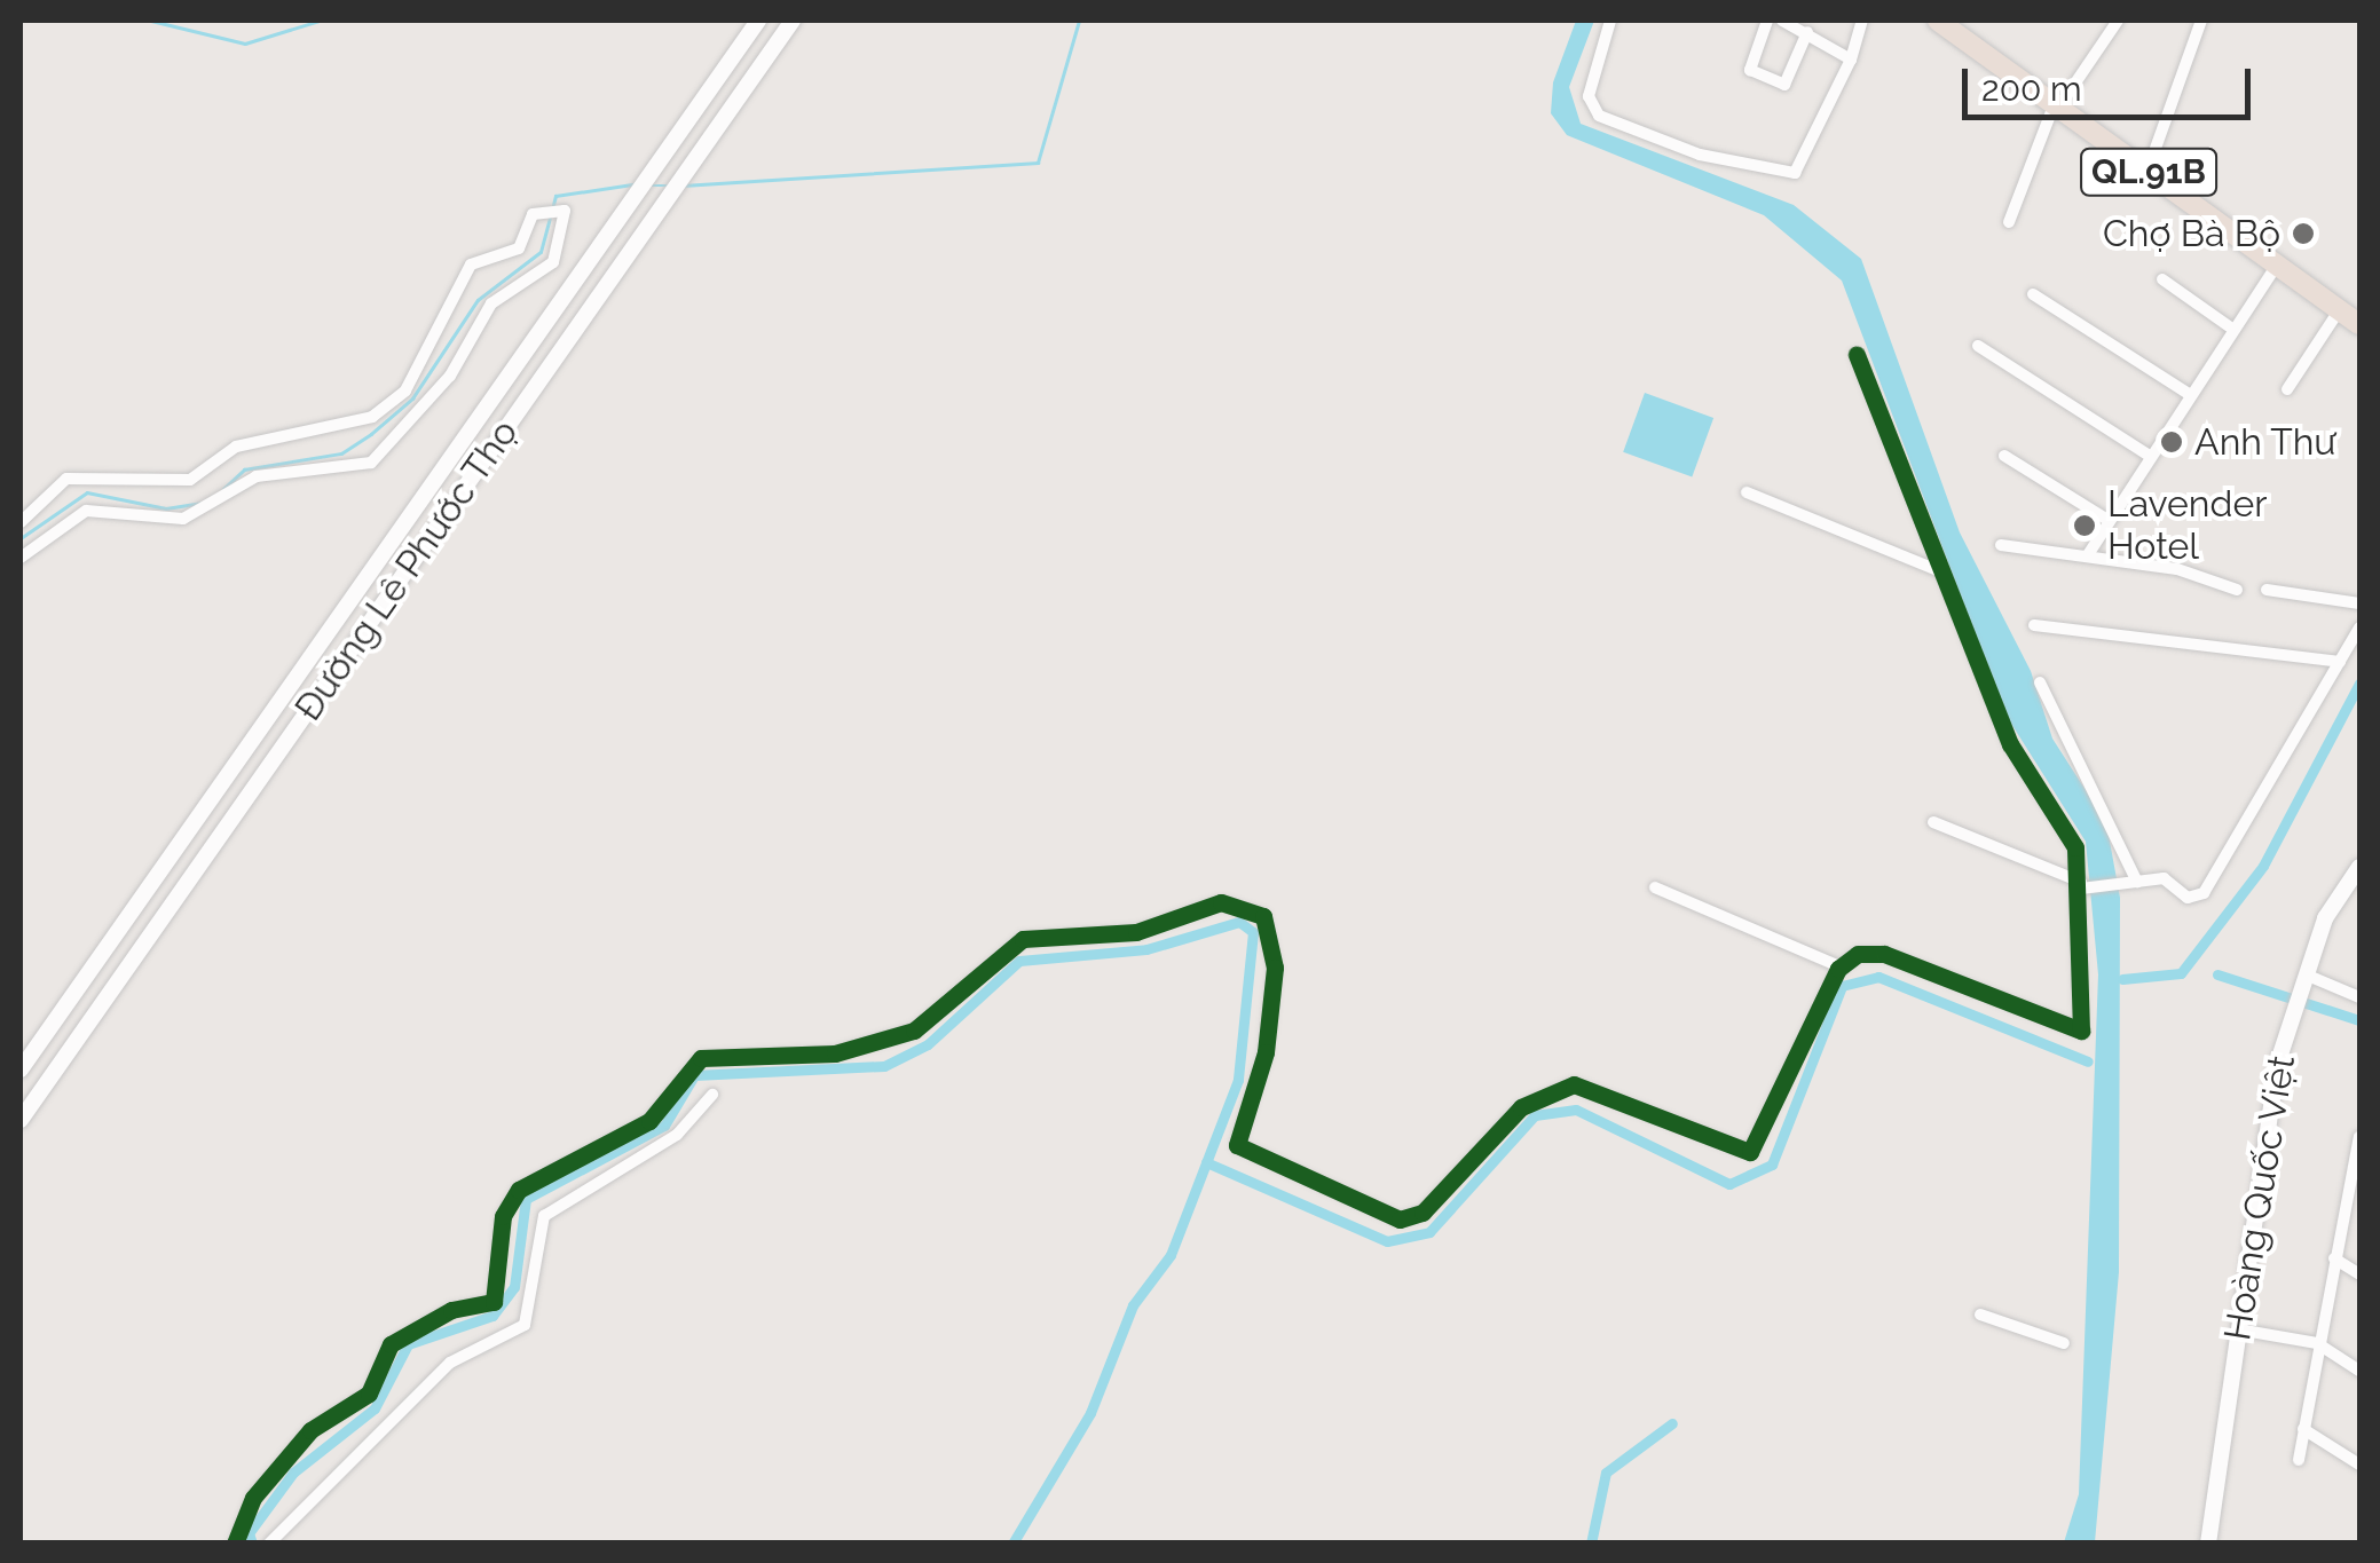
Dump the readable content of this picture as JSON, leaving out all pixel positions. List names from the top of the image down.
{
  "streets": {
    "highway": ["QL.91B"],
    "street": ["Đường Lê Phước Thọ", "Hoàng Quốc Việt"]
  },
  "places": ["Chợ Bà Bộ", "Anh Thư", "Lavender Hotel"],
  "scale_bar": "200 m"
}
